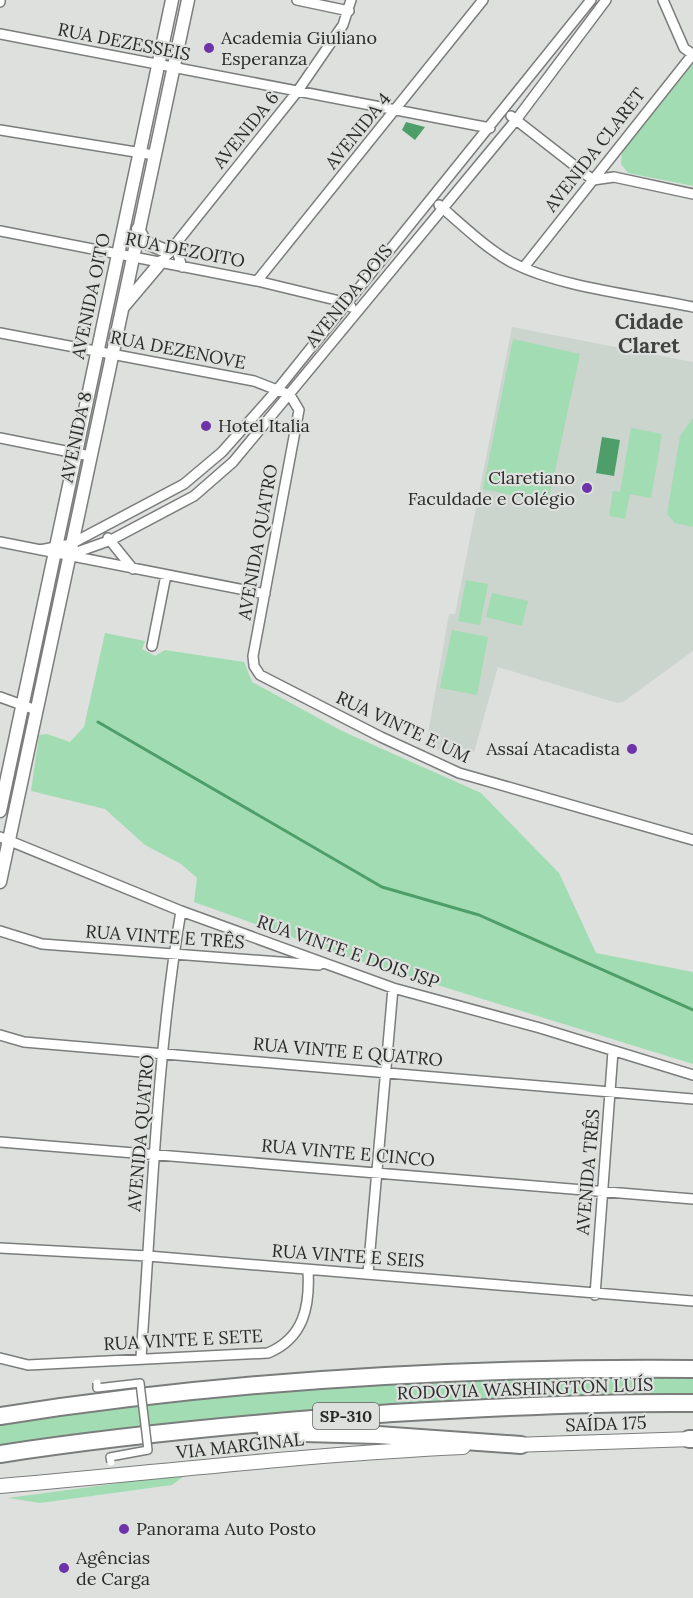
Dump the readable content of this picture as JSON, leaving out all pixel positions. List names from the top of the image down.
{
  "streets": {
    "highway": ["RODOVIA WASHINGTON LUÍS", "SP-310"],
    "main road": ["SAÍDA 175", "VIA MARGINAL"],
    "street": [
      "RUA DEZESSEIS",
      "AVENIDA 6",
      "AVENIDA 4",
      "AVENIDA CLARET",
      "RUA DEZOITO",
      "AVENIDA OITO",
      "AVENIDA DOIS",
      "RUA DEZENOVE",
      "AVENIDA 8",
      "AVENIDA QUATRO",
      "RUA VINTE E UM",
      "RUA VINTE E TRÊS",
      "RUA VINTE E DOIS JSP",
      "RUA VINTE E QUATRO",
      "RUA VINTE E CINCO",
      "AVENIDA TRÊS",
      "RUA VINTE E SEIS",
      "RUA VINTE E SETE"
    ]
  },
  "crossings": [
    ["RUA DEZESSEIS", "AVENIDA 6"],
    ["RUA DEZESSEIS", "AVENIDA 4"],
    ["RUA DEZESSEIS", "AVENIDA OITO"],
    ["RUA DEZESSEIS", "AVENIDA DOIS"],
    ["RUA DEZESSEIS", "AVENIDA 8"],
    ["AVENIDA 6", "RUA DEZOITO"],
    ["AVENIDA 4", "RUA DEZOITO"],
    ["RUA DEZOITO", "AVENIDA OITO"],
    ["RUA DEZOITO", "AVENIDA DOIS"],
    ["RUA DEZOITO", "AVENIDA 8"],
    ["AVENIDA OITO", "RUA DEZENOVE"],
    ["AVENIDA DOIS", "RUA DEZENOVE"],
    ["AVENIDA DOIS", "AVENIDA 8"],
    ["AVENIDA DOIS", "AVENIDA QUATRO"],
    ["RUA DEZENOVE", "AVENIDA 8"],
    ["RUA DEZENOVE", "AVENIDA QUATRO"],
    ["AVENIDA 8", "RUA VINTE E DOIS JSP"],
    ["AVENIDA QUATRO", "RUA VINTE E UM"],
    ["AVENIDA QUATRO", "RUA VINTE E TRÊS"],
    ["AVENIDA QUATRO", "RUA VINTE E DOIS JSP"],
    ["AVENIDA QUATRO", "RUA VINTE E QUATRO"],
    ["AVENIDA QUATRO", "RUA VINTE E CINCO"],
    ["AVENIDA QUATRO", "RUA VINTE E SEIS"],
    ["AVENIDA QUATRO", "RUA VINTE E SETE"],
    ["RUA VINTE E TRÊS", "RUA VINTE E DOIS JSP"],
    ["RUA VINTE E DOIS JSP", "AVENIDA TRÊS"],
    ["RUA VINTE E QUATRO", "AVENIDA TRÊS"],
    ["RUA VINTE E CINCO", "AVENIDA TRÊS"],
    ["AVENIDA TRÊS", "RUA VINTE E SEIS"],
    ["RUA VINTE E SEIS", "RUA VINTE E SETE"],
    ["SAÍDA 175", "VIA MARGINAL"]
  ],
  "districts": ["Cidade Claret"],
  "places": [
    "Academia Giuliano Esperanza",
    "Hotel Italia",
    "Claretiano Faculdade e Colégio",
    "Assaí Atacadista",
    "Panorama Auto Posto",
    "Agências de Carga"
  ]
}
